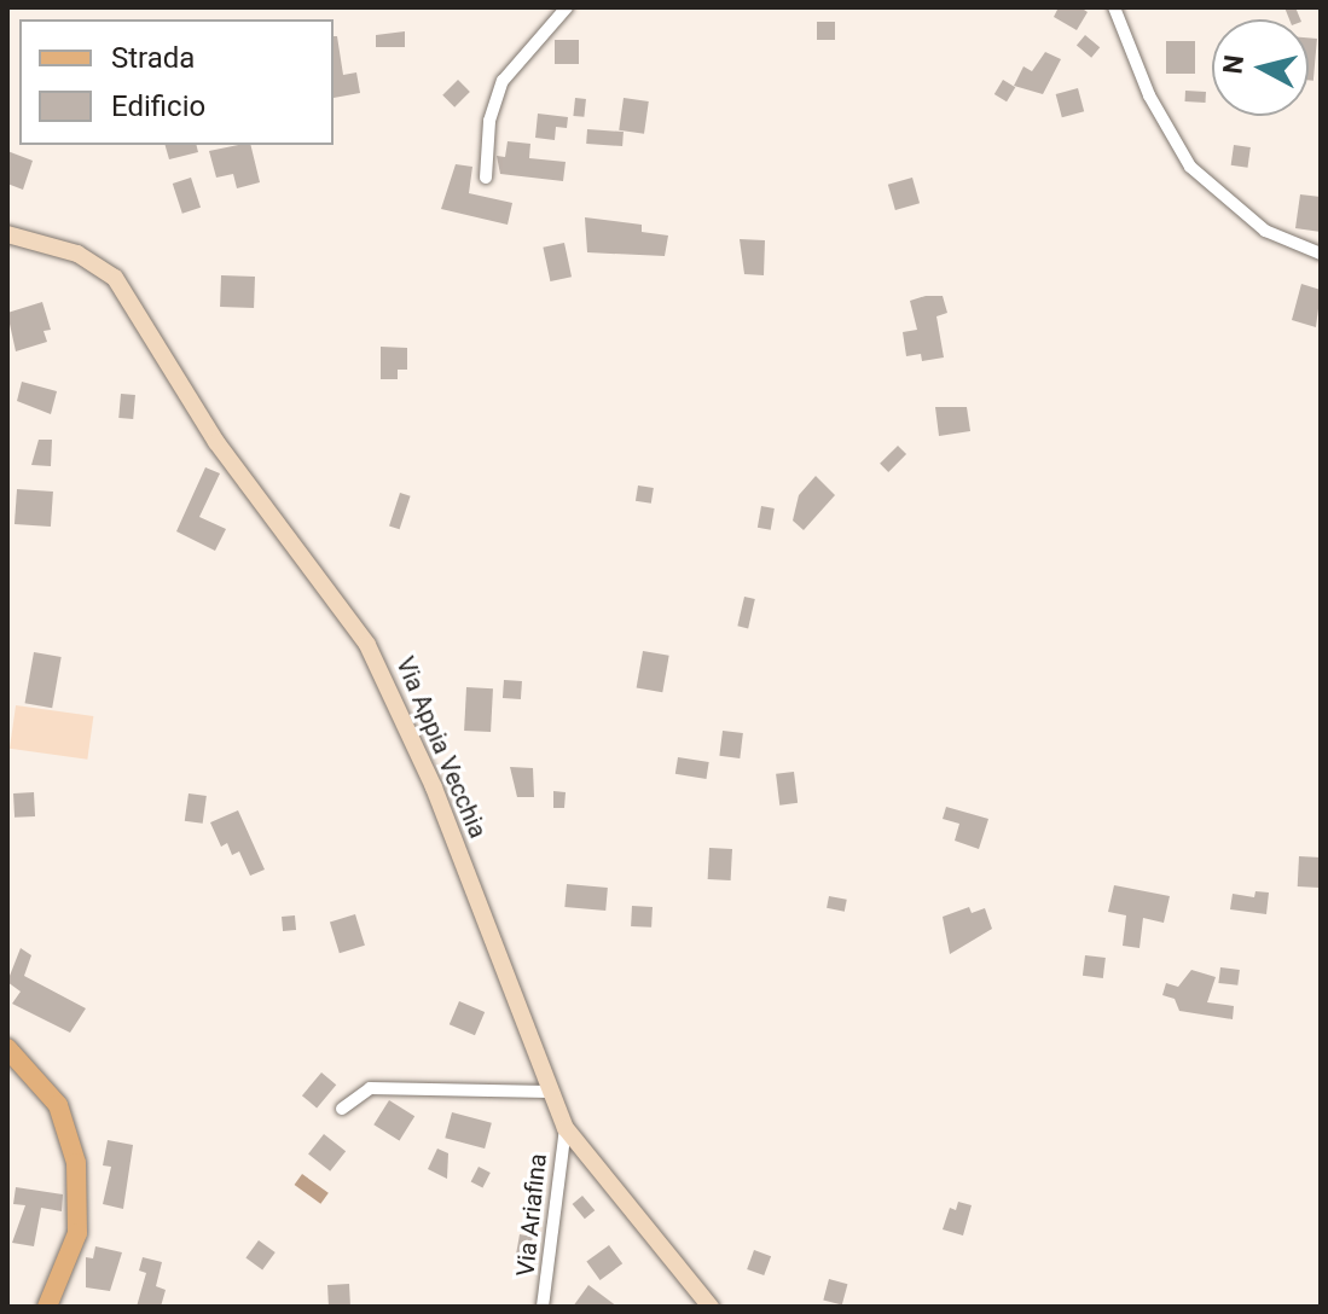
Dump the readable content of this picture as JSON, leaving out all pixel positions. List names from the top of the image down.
{
  "streets": {
    "main road": ["Via Appia Vecchia"],
    "street": ["Via Ariafina"]
  },
  "crossings": [
    ["Via Appia Vecchia", "Via Ariafina"]
  ],
  "legend": ["Strada", "Edificio"],
  "north": "left"
}
